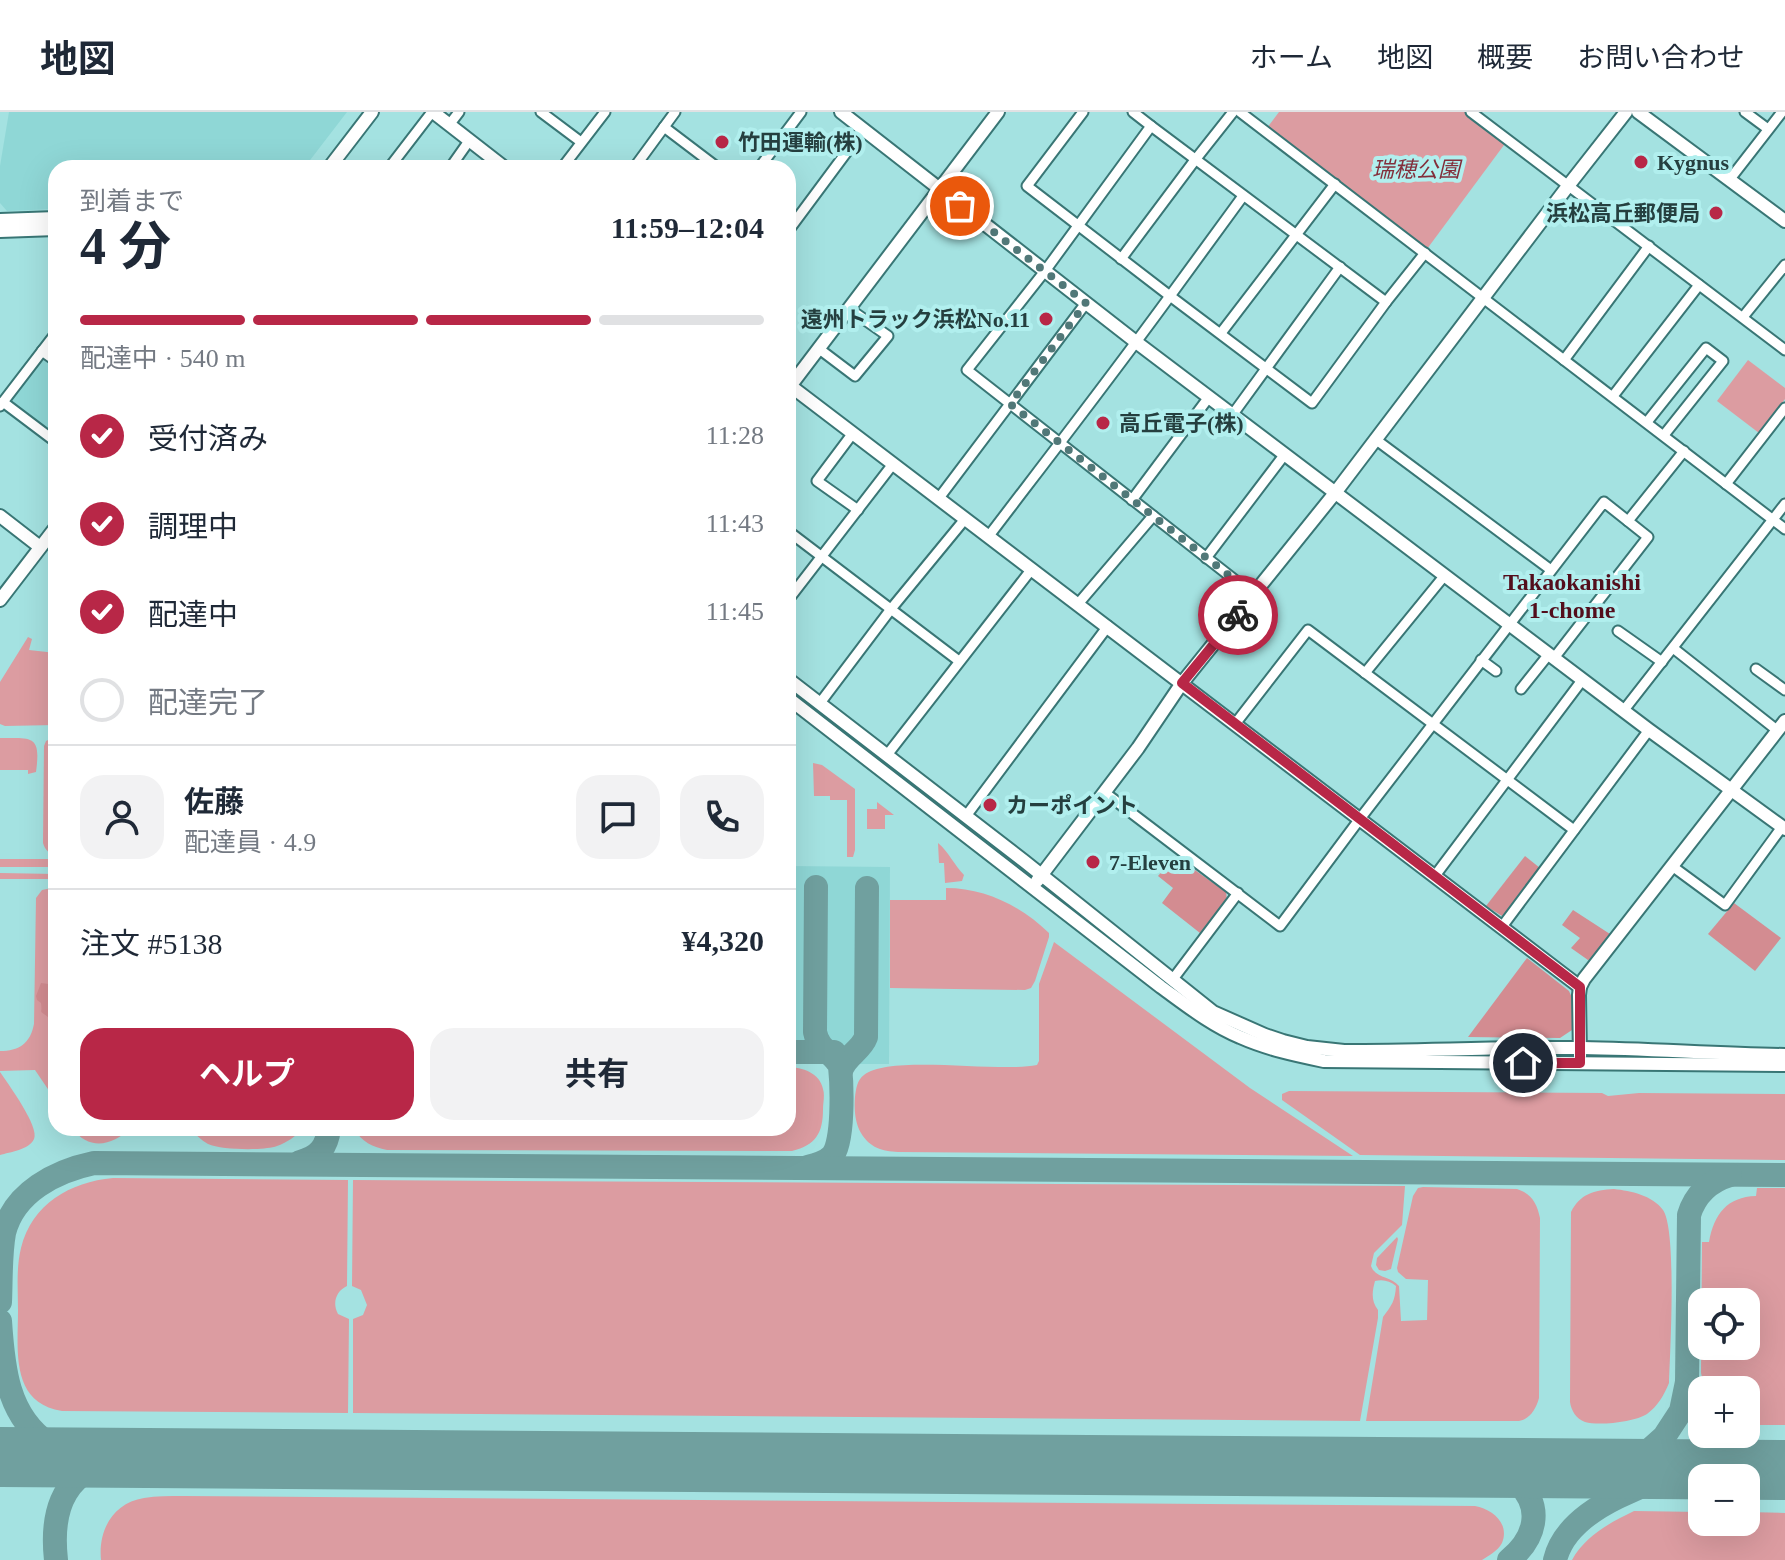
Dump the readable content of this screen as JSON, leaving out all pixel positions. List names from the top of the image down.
{
  "districts": ["Takaokanishi 1-chome"],
  "parks": ["瑞穂公園"],
  "places": [
    "竹田運輸(株)",
    "Kygnus",
    "浜松高丘郵便局",
    "遠州トラック浜松No.11",
    "高丘電子(株)",
    "カーポイント",
    "7-Eleven"
  ],
  "page": {
    "header": "地図",
    "nav": [
      "ホーム",
      "地図",
      "概要",
      "お問い合わせ"
    ],
    "heading": ["4 分", "到着まで", "11:59–12:04"],
    "panel": [
      "佐藤",
      "配達員 · 4.9",
      "注文 #5138",
      "¥4,320"
    ],
    "bar": "配達中 · 540 m",
    "list": [
      ["受付済み", "11:28"],
      ["調理中", "11:43"],
      ["配達中", "11:45"],
      "配達完了"
    ],
    "buttons": ["ヘルプ", "共有"],
    "map_buttons": ["+", "−"]
  }
}
